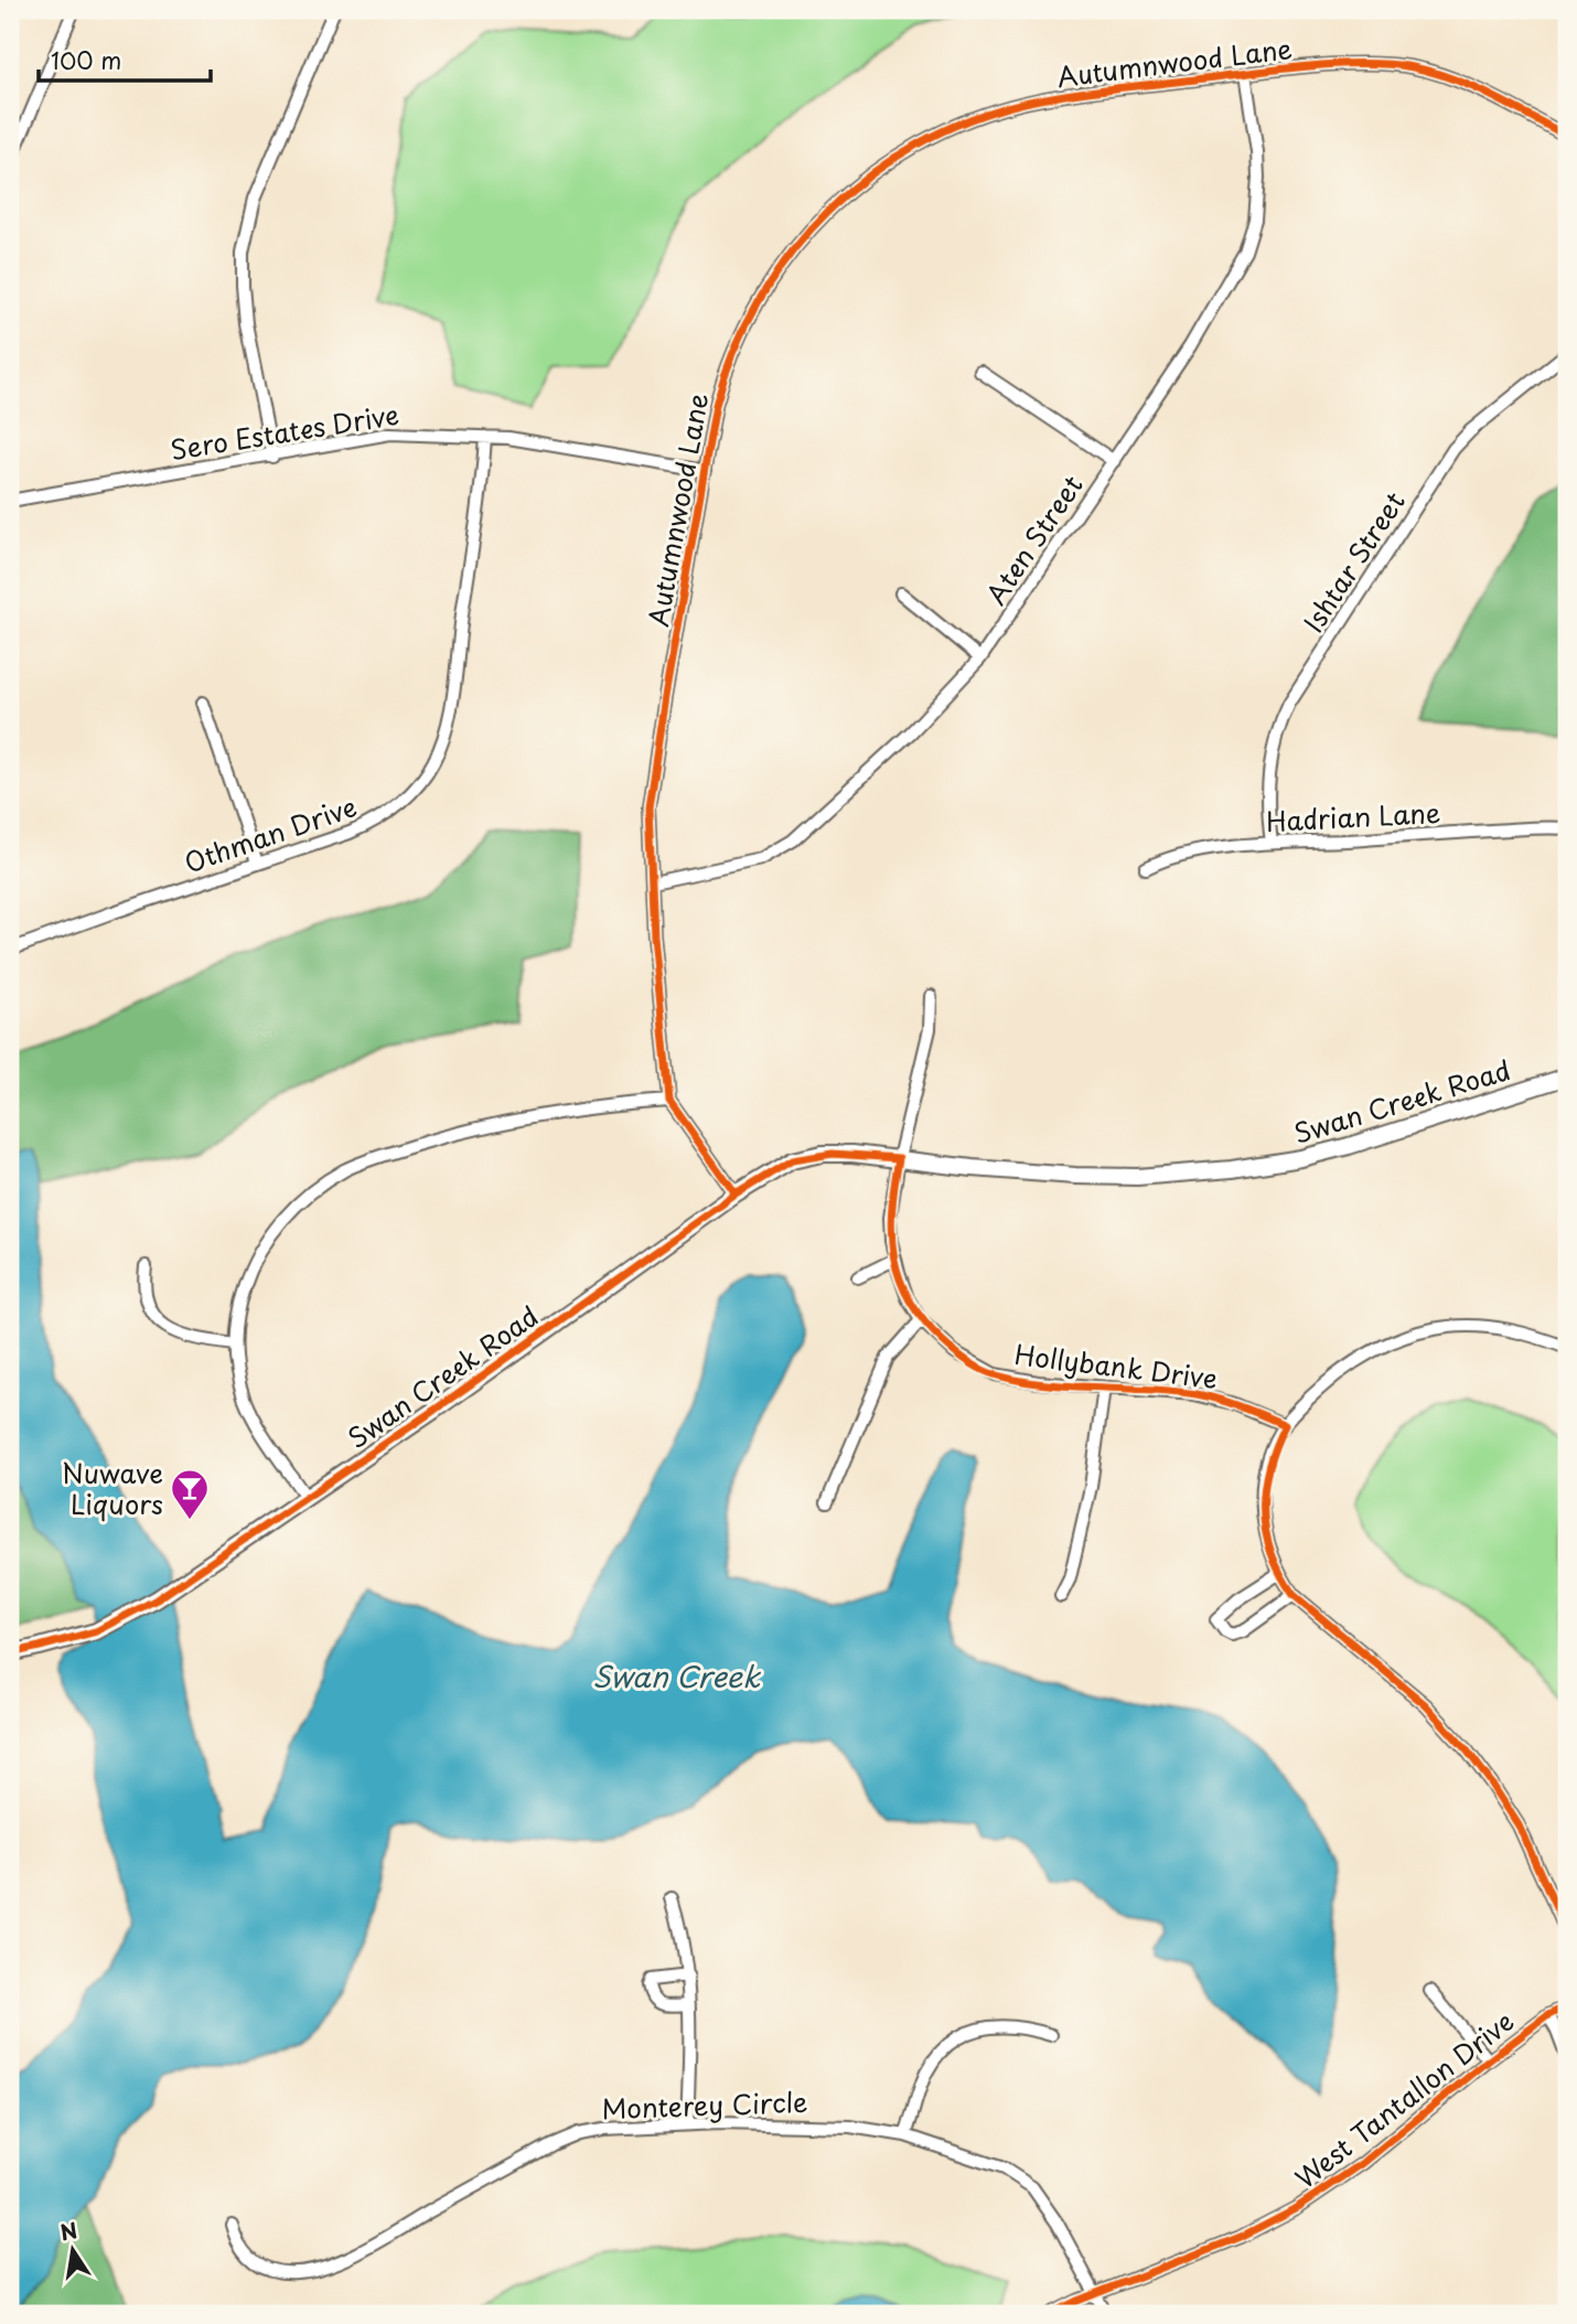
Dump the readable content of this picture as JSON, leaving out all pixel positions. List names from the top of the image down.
{
  "streets": {
    "street": [
      "Autumnwood Lane",
      "Sero Estates Drive",
      "Aten Street",
      "Ishtar Street",
      "Hadrian Lane",
      "Othman Drive",
      "Swan Creek Road",
      "Hollybank Drive",
      "West Tantallon Drive",
      "Monterey Circle"
    ]
  },
  "crossings": [
    ["Autumnwood Lane", "Sero Estates Drive"],
    ["Autumnwood Lane", "Aten Street"],
    ["Autumnwood Lane", "Swan Creek Road"],
    ["Sero Estates Drive", "Othman Drive"],
    ["Ishtar Street", "Hadrian Lane"],
    ["Swan Creek Road", "Hollybank Drive"],
    ["West Tantallon Drive", "Monterey Circle"]
  ],
  "water": ["Swan Creek"],
  "places": {
    "bar": ["Nuwave Liquors"]
  },
  "scale_bar": "100 m",
  "north": "top"
}
